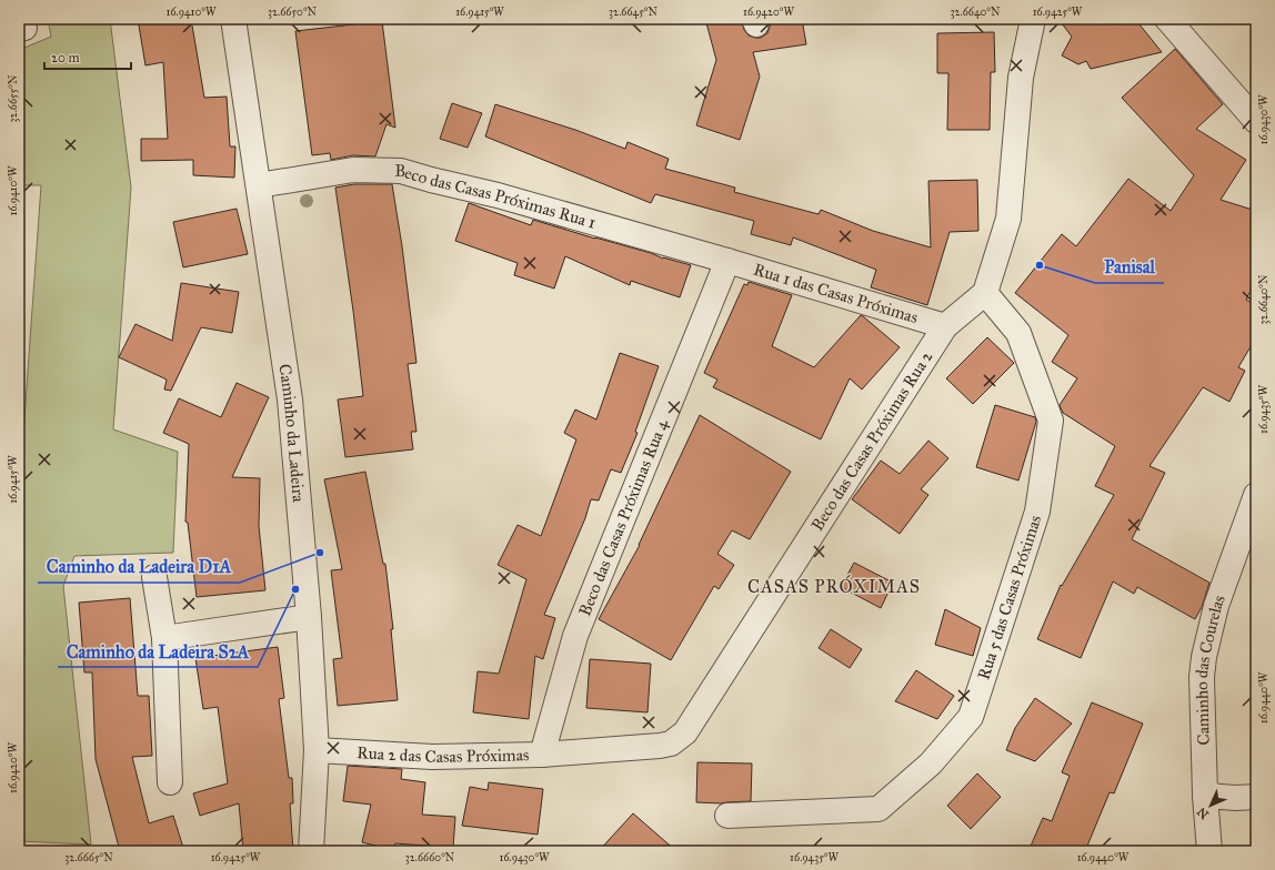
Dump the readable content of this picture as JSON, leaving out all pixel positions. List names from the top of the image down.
{
  "streets": {
    "street": [
      "Beco das Casas Próximas Rua 1",
      "Rua 1 das Casas Próximas",
      "Caminho da Ladeira",
      "Beco das Casas Próximas Rua 2",
      "Beco das Casas Próximas Rua 4",
      "Rua 5 das Casas Próximas",
      "Caminho das Courelas",
      "Rua 2 das Casas Próximas"
    ]
  },
  "crossings": [
    ["Beco das Casas Próximas Rua 1", "Rua 1 das Casas Próximas"],
    ["Beco das Casas Próximas Rua 1", "Caminho da Ladeira"],
    ["Beco das Casas Próximas Rua 1", "Beco das Casas Próximas Rua 4"],
    ["Rua 1 das Casas Próximas", "Beco das Casas Próximas Rua 2"],
    ["Rua 1 das Casas Próximas", "Beco das Casas Próximas Rua 4"],
    ["Caminho da Ladeira", "Rua 2 das Casas Próximas"],
    ["Beco das Casas Próximas Rua 2", "Beco das Casas Próximas Rua 4"],
    ["Beco das Casas Próximas Rua 2", "Rua 5 das Casas Próximas"],
    ["Beco das Casas Próximas Rua 2", "Rua 2 das Casas Próximas"],
    ["Beco das Casas Próximas Rua 4", "Rua 2 das Casas Próximas"]
  ],
  "districts": ["CASAS PRÓXIMAS"],
  "places": ["Panisal", "Caminho da Ladeira D1A", "Caminho da Ladeira S2A"],
  "scale_bar": "20 m",
  "north": "bottom left",
  "coordinates": [
    "16.9410°W",
    "32.6650°N",
    "16.9415°W",
    "32.6645°N",
    "16.9420°W",
    "32.6640°N",
    "16.9425°W",
    "32.6655°N",
    "16.9430°W",
    "16.9435°W",
    "16.9440°W",
    "32.6665°N",
    "32.6660°N"
  ]
}
